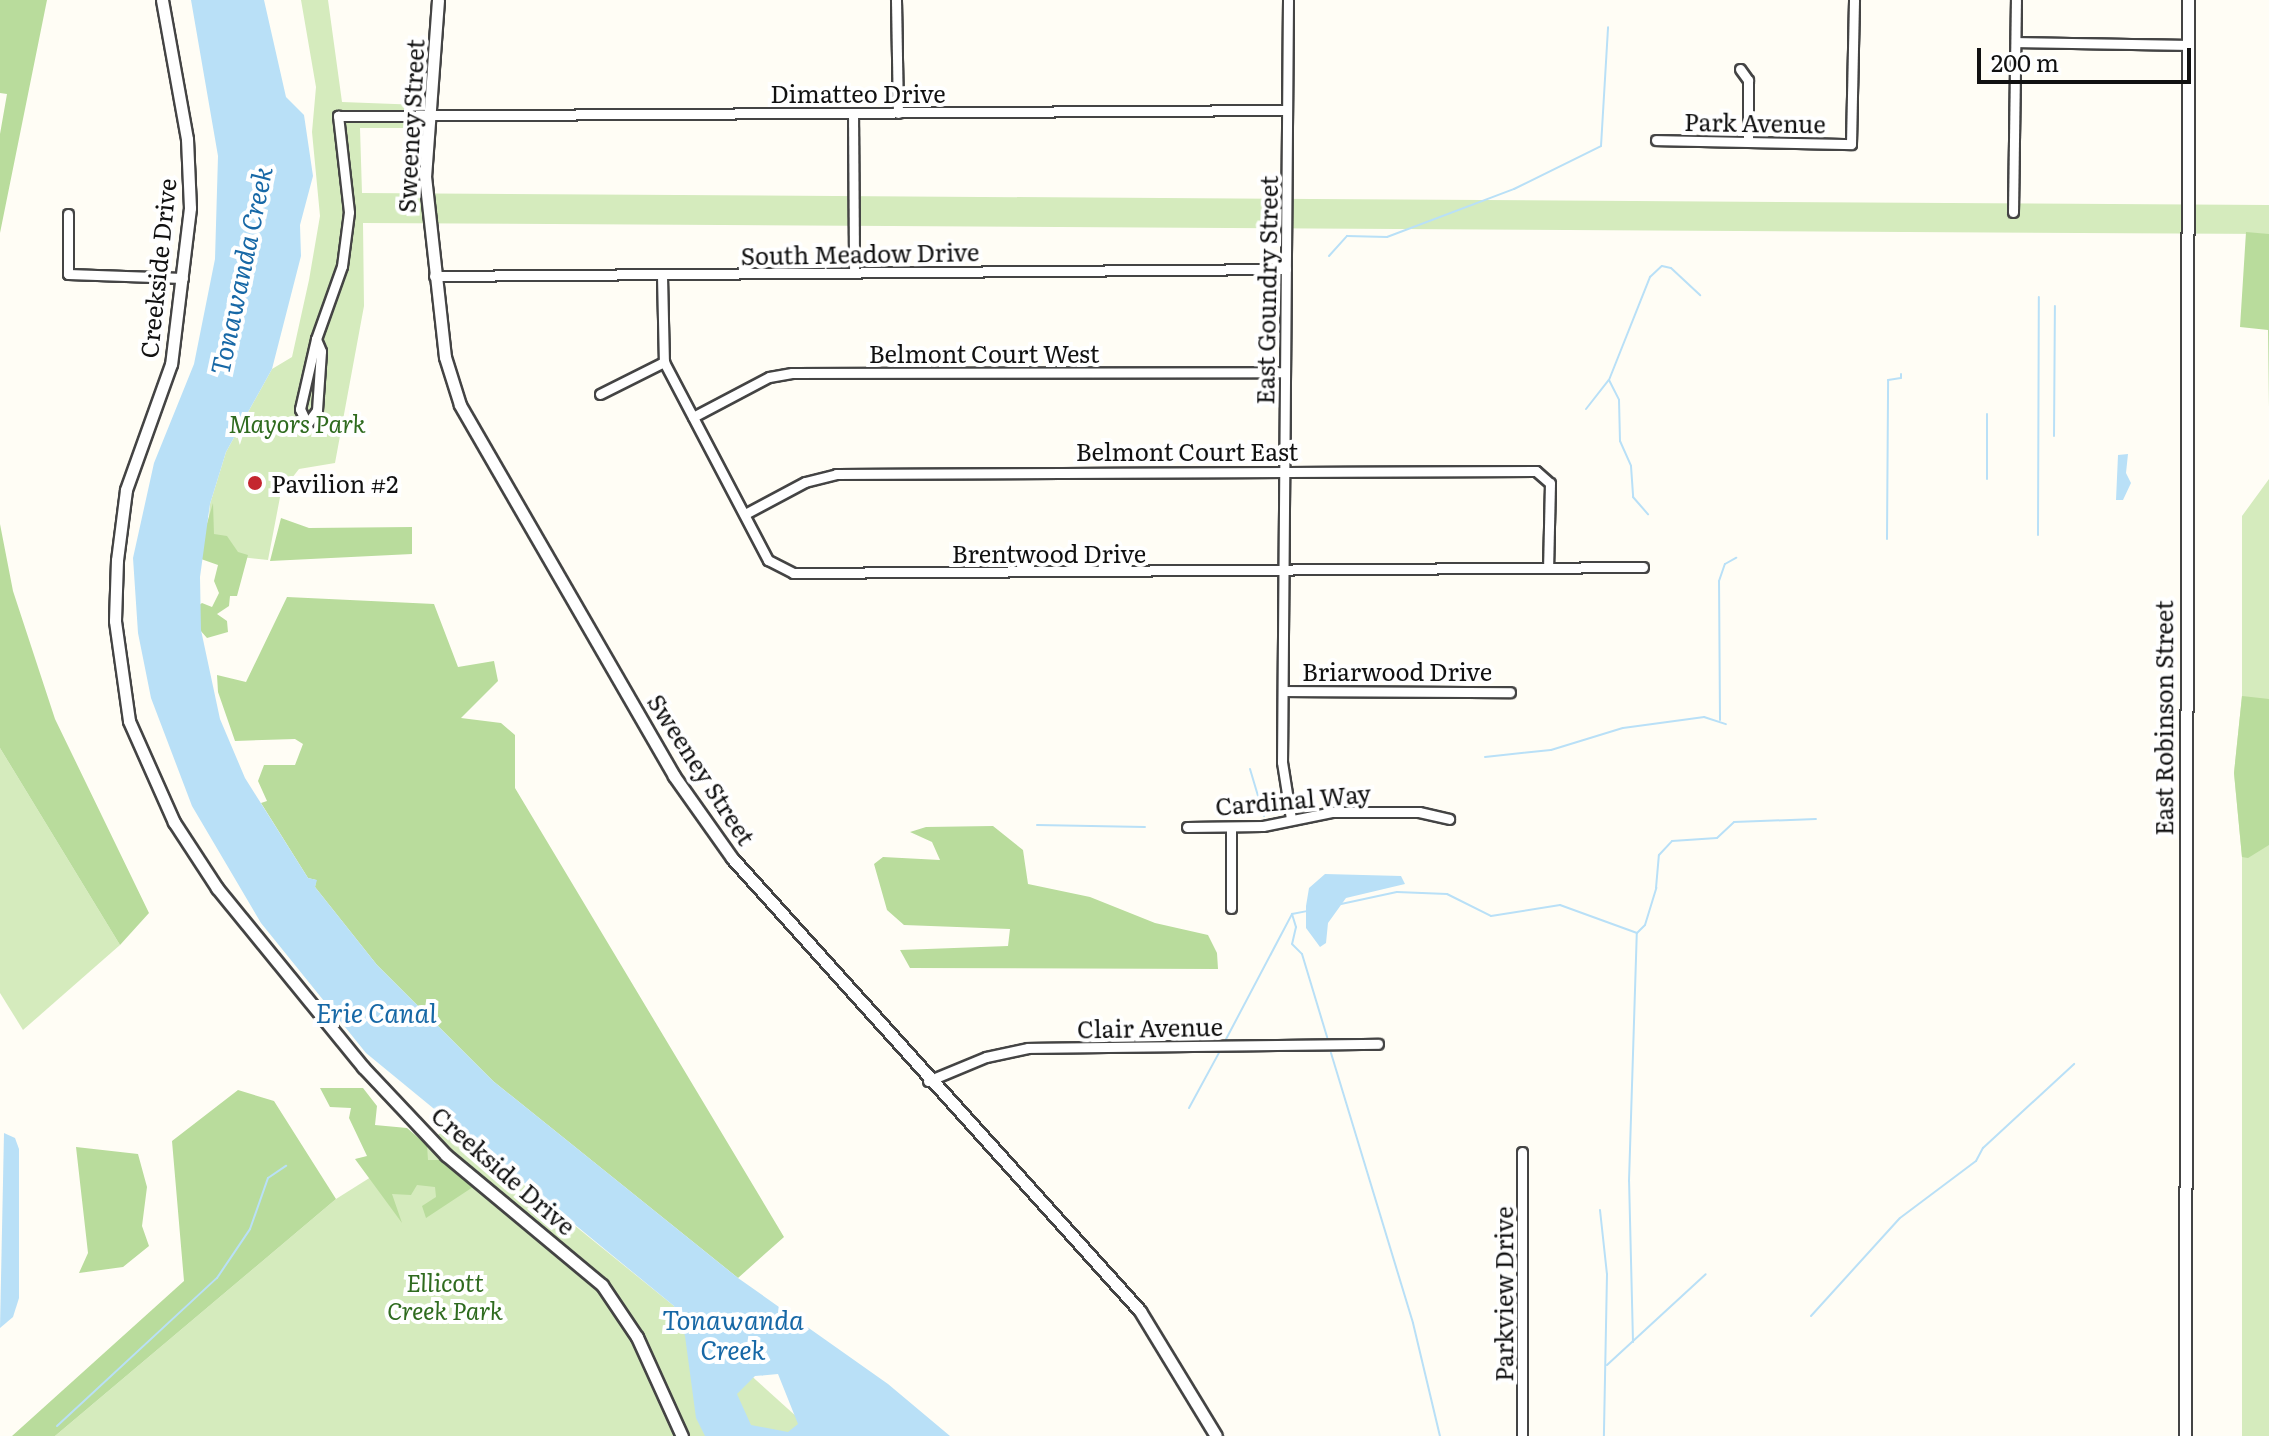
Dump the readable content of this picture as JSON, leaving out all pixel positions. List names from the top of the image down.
{
  "streets": {
    "street": [
      "Dimatteo Drive",
      "Park Avenue",
      "Sweeney Street",
      "South Meadow Drive",
      "Creekside Drive",
      "East Goundry Street",
      "Belmont Court West",
      "Belmont Court East",
      "Brentwood Drive",
      "Briarwood Drive",
      "East Robinson Street",
      "Cardinal Way",
      "Clair Avenue",
      "Parkview Drive"
    ]
  },
  "crossings": [
    ["Dimatteo Drive", "Sweeney Street"],
    ["Dimatteo Drive", "East Goundry Street"],
    ["Sweeney Street", "South Meadow Drive"],
    ["Sweeney Street", "Clair Avenue"],
    ["South Meadow Drive", "East Goundry Street"],
    ["South Meadow Drive", "Brentwood Drive"],
    ["East Goundry Street", "Belmont Court West"],
    ["East Goundry Street", "Belmont Court East"],
    ["East Goundry Street", "Brentwood Drive"],
    ["East Goundry Street", "Briarwood Drive"],
    ["East Goundry Street", "Cardinal Way"],
    ["Belmont Court West", "Brentwood Drive"],
    ["Belmont Court East", "Brentwood Drive"]
  ],
  "water": ["Tonawanda Creek", "Erie Canal"],
  "parks": ["Mayors Park", "Ellicott Creek Park"],
  "places": ["Pavilion #2"],
  "scale_bar": "200 m"
}
